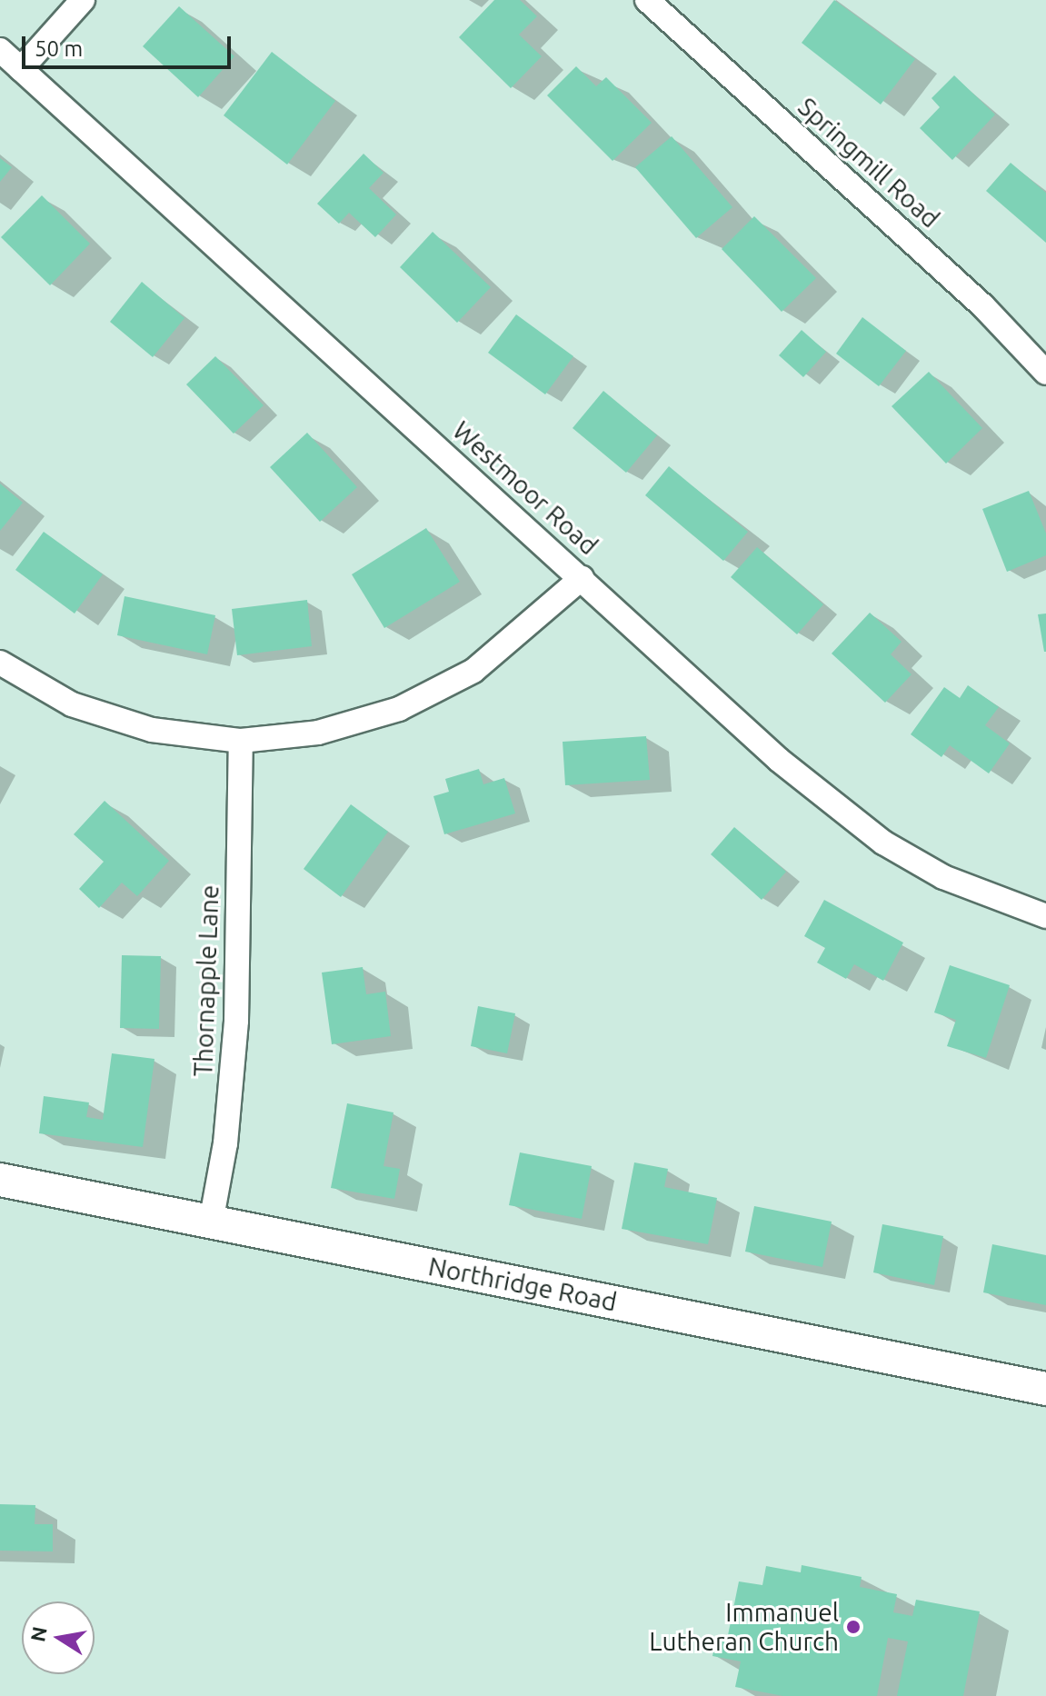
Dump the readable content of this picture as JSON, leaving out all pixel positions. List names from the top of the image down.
{
  "streets": {
    "main road": ["Northridge Road"],
    "street": ["Springmill Road", "Westmoor Road", "Thornapple Lane"]
  },
  "crossings": [
    ["Thornapple Lane", "Northridge Road"]
  ],
  "places": ["Immanuel Lutheran Church"],
  "scale_bar": "50 m",
  "north": "left"
}
